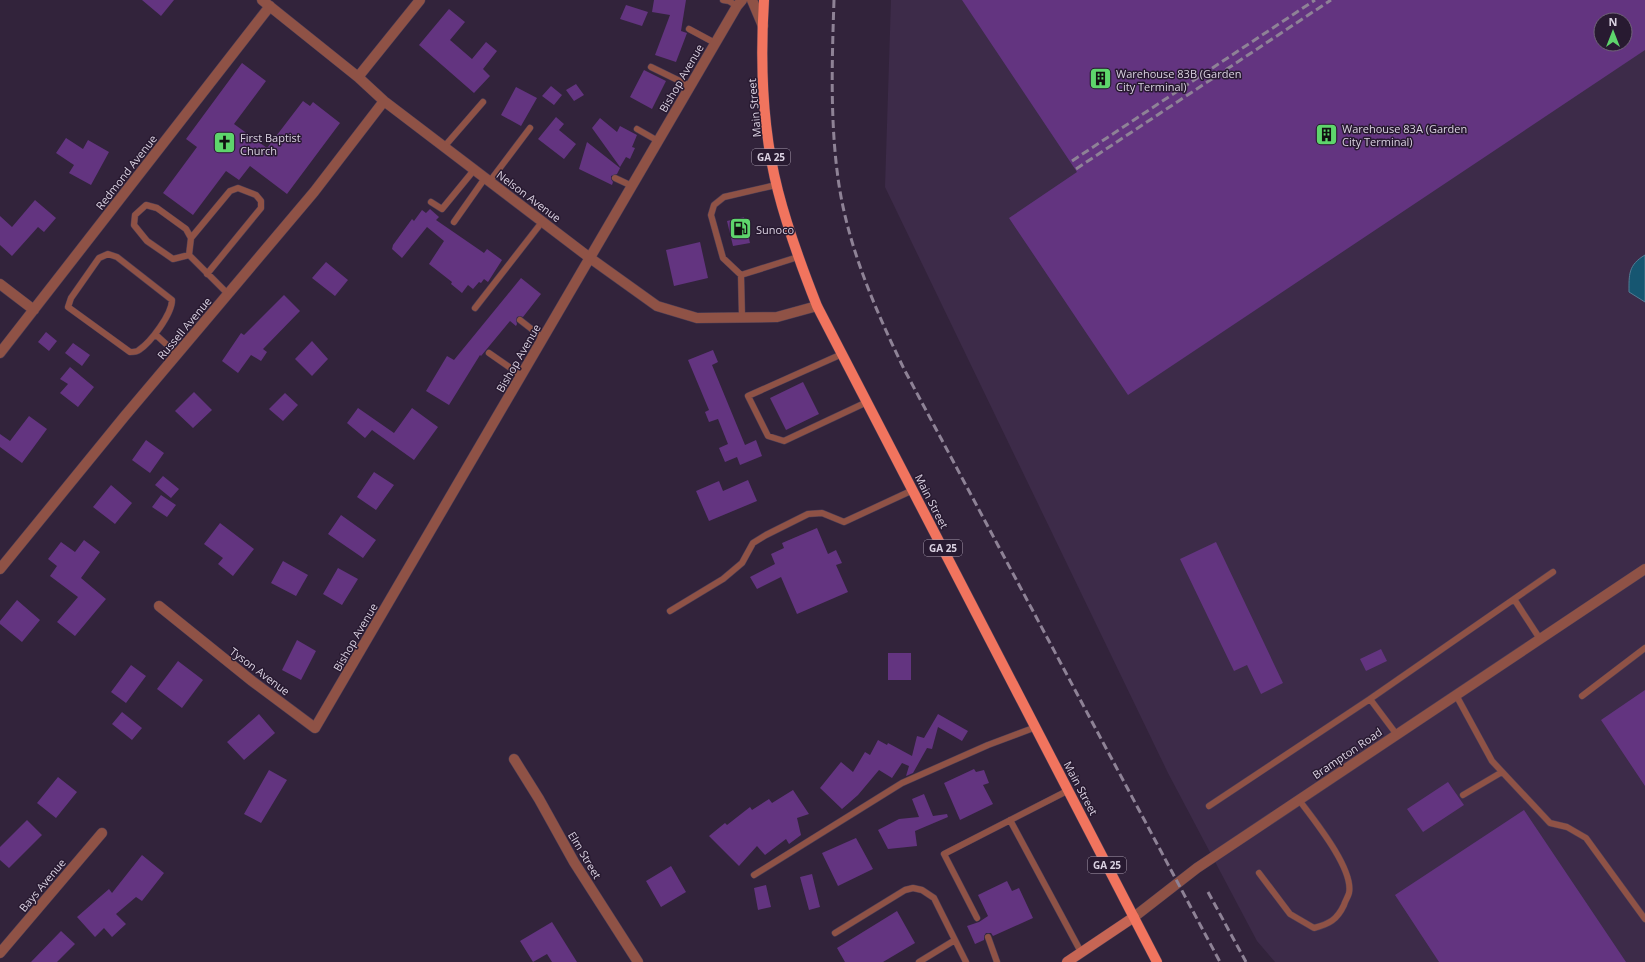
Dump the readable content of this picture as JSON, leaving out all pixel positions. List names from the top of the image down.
{
  "streets": {
    "main road": ["Main Street", "GA 25", "Brampton Road"],
    "street": [
      "Bishop Avenue",
      "Redmond Avenue",
      "Nelson Avenue",
      "Russell Avenue",
      "Tyson Avenue",
      "Elm Street",
      "Bays Avenue"
    ]
  },
  "crossings": [
    ["Bishop Avenue", "Nelson Avenue"],
    ["Bishop Avenue", "Tyson Avenue"],
    ["Main Street", "Nelson Avenue"],
    ["Main Street", "Brampton Road"],
    ["Redmond Avenue", "Nelson Avenue"],
    ["Nelson Avenue", "Russell Avenue"]
  ],
  "places": {
    "building": ["Warehouse 83B (Garden City Terminal)", "Warehouse 83A (Garden City Terminal)"],
    "church": ["First Baptist Church"],
    "fuel station": ["Sunoco"]
  },
  "north": "top"
}
